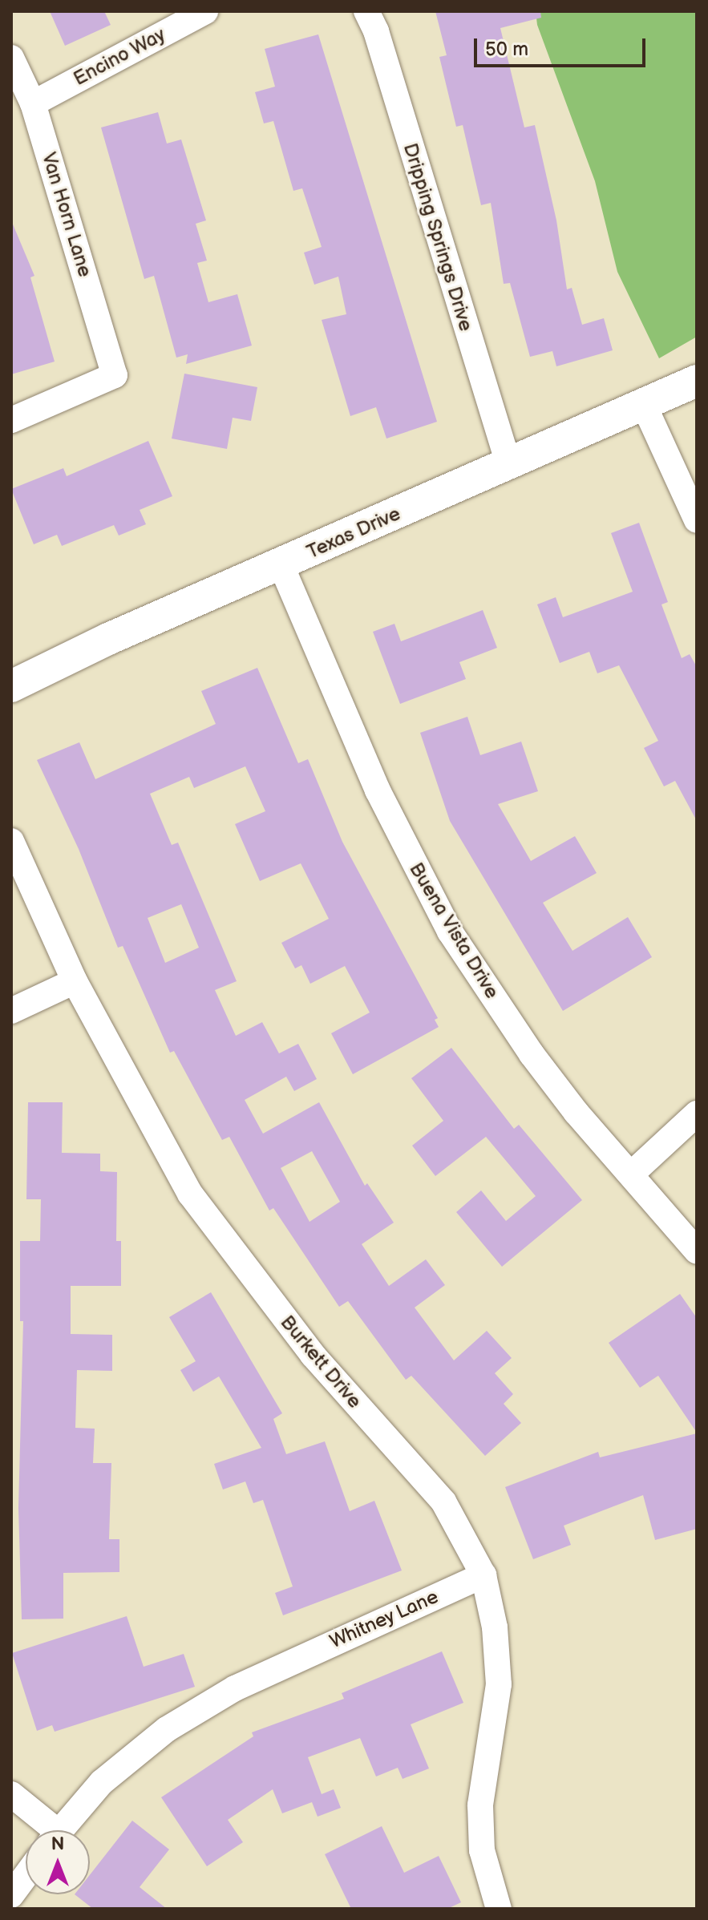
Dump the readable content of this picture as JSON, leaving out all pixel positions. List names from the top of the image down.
{
  "streets": {
    "street": [
      "Encino Way",
      "Van Horn Lane",
      "Dripping Springs Drive",
      "Texas Drive",
      "Buena Vista Drive",
      "Burkett Drive",
      "Whitney Lane"
    ]
  },
  "crossings": [
    ["Encino Way", "Van Horn Lane"],
    ["Dripping Springs Drive", "Texas Drive"],
    ["Texas Drive", "Buena Vista Drive"],
    ["Burkett Drive", "Whitney Lane"]
  ],
  "scale_bar": "50 m",
  "north": "top"
}
